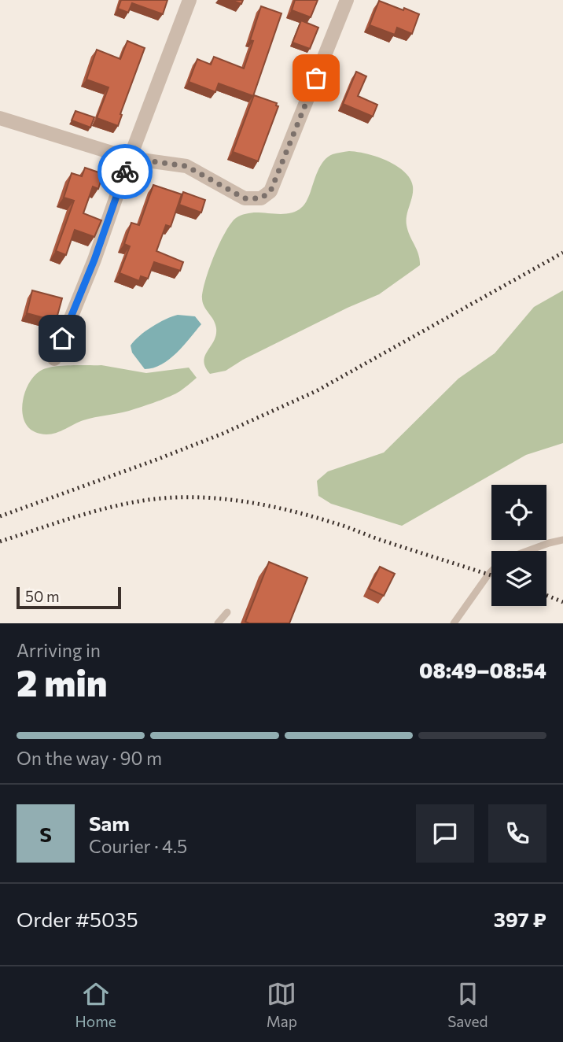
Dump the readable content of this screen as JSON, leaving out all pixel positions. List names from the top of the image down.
{
  "scale_bar": "50 m",
  "page": {
    "scale": "50 m",
    "heading": ["2 min", "Arriving in", "08:49–08:54"],
    "panel": [
      "Sam",
      "Courier · 4.5",
      "Order #5035",
      "397 ₽"
    ],
    "bar": "On the way · 90 m",
    "round": "S",
    "tabs": ["Home", "Map", "Saved"]
  }
}
